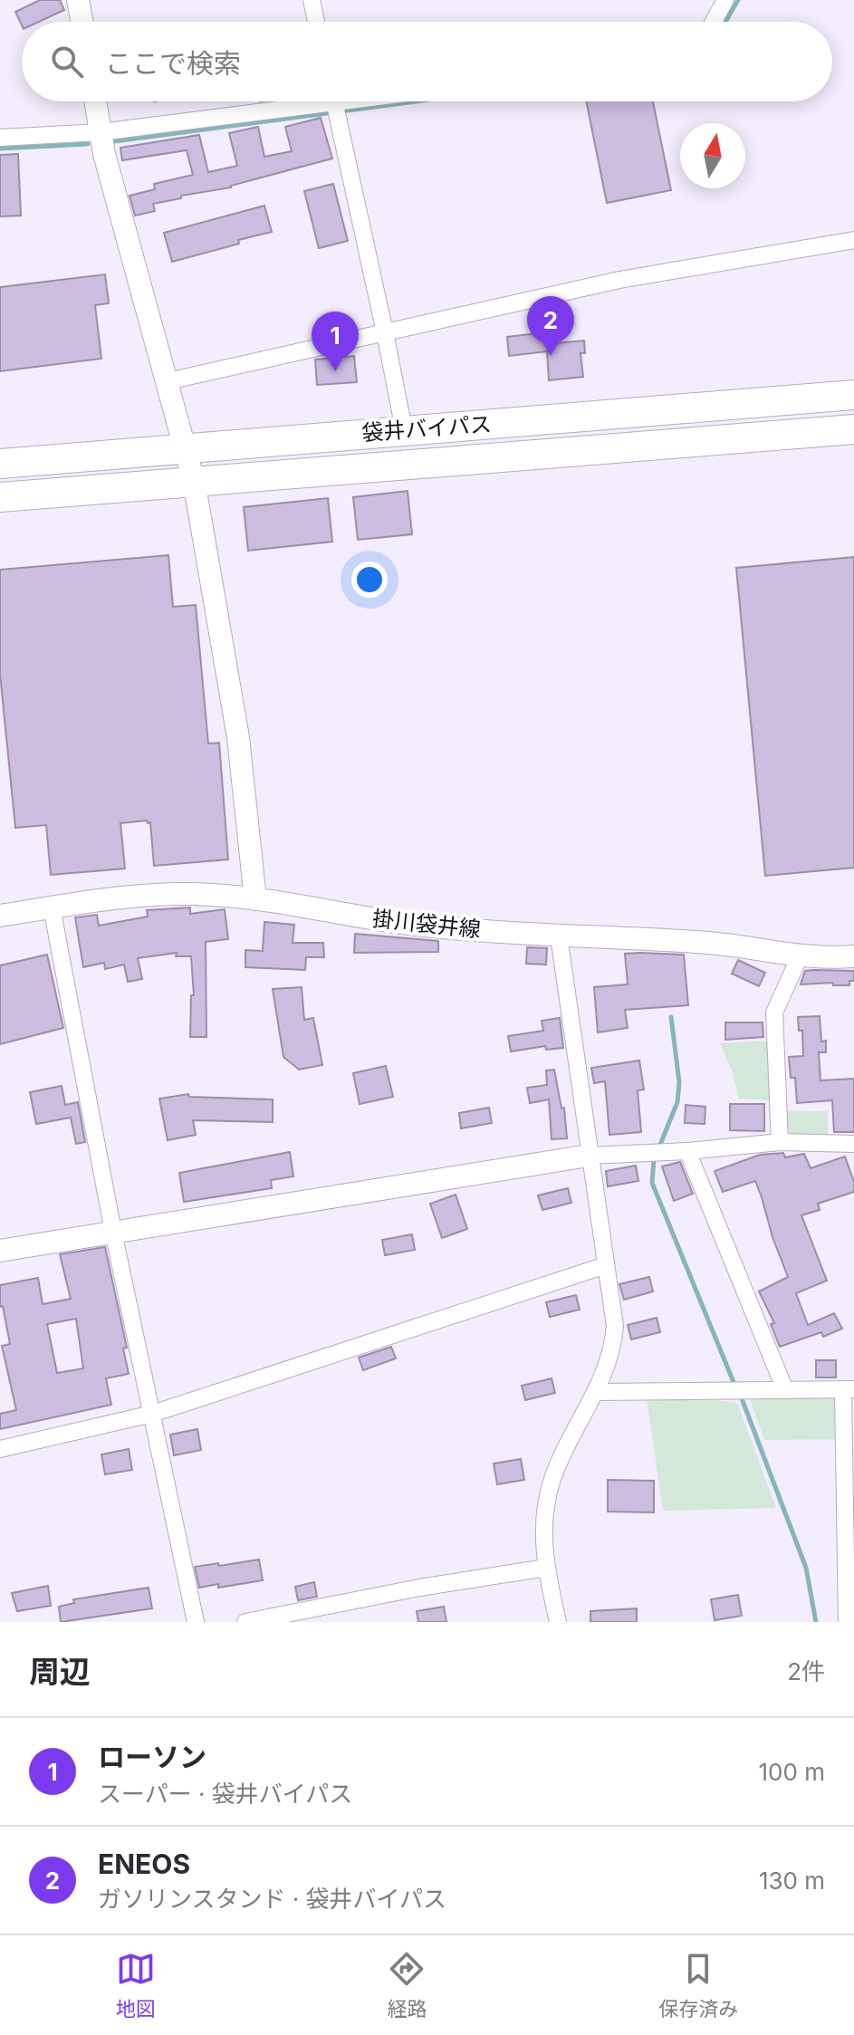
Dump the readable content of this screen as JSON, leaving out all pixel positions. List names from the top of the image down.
{
  "streets": {
    "highway": ["袋井バイパス"],
    "street": ["掛川袋井線"]
  },
  "north": "top",
  "page": {
    "search": "ここで検索",
    "pins": ["2", "1"],
    "heading": ["周辺", "2件"],
    "list": [
      {
        "mark": "1",
        "name": "ローソン",
        "note": "スーパー · 袋井バイパス",
        "value": "100 m"
      },
      {
        "mark": "2",
        "name": "ENEOS",
        "note": "ガソリンスタンド · 袋井バイパス",
        "value": "130 m"
      }
    ],
    "nav": ["地図", "経路", "保存済み"]
  }
}
